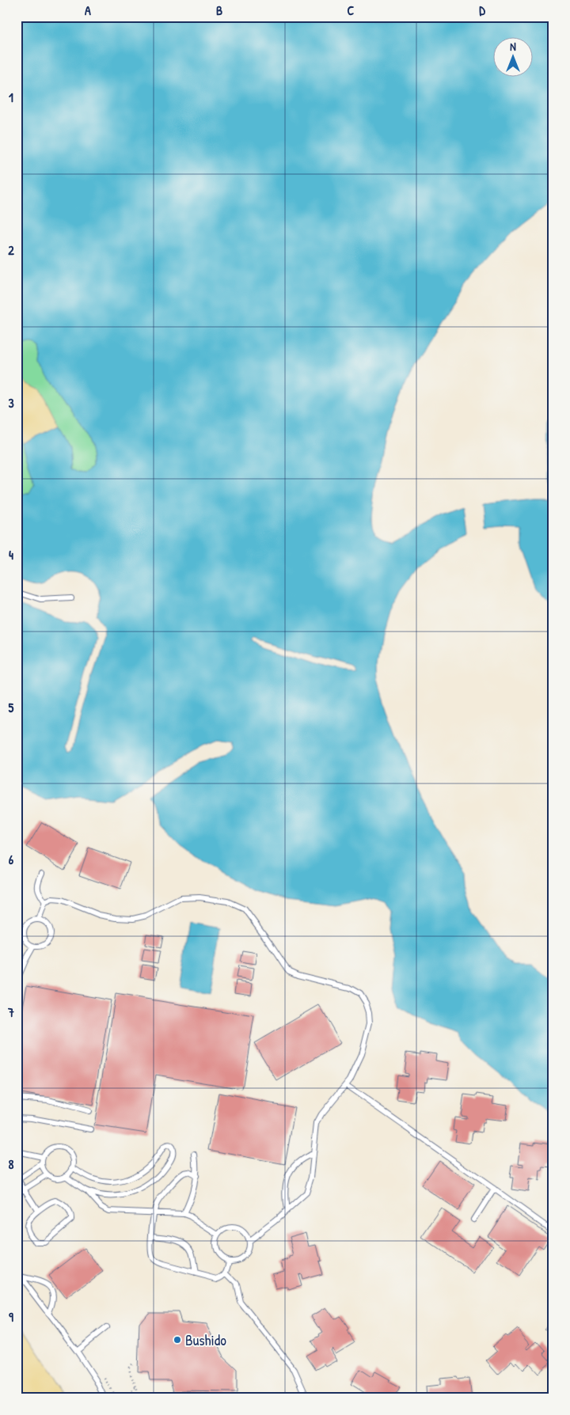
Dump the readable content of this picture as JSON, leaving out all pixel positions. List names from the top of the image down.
{
  "places": ["Bushido"],
  "north": "top",
  "grid": {
    "columns": [
      "A",
      "B",
      "C",
      "D"
    ],
    "rows": [
      "1",
      "2",
      "3",
      "4",
      "5",
      "6",
      "7",
      "8",
      "9"
    ]
  }
}
